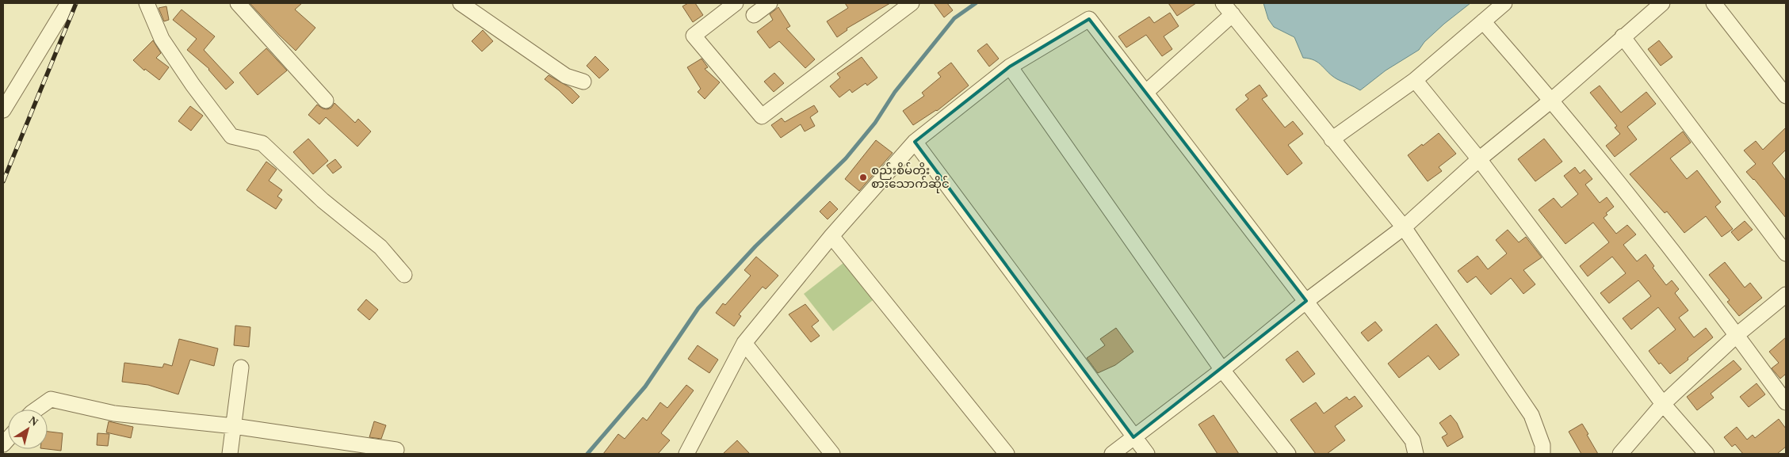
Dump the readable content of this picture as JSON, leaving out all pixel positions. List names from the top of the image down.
{
  "places": ["စည်းစိမ်တိုး စားသောက်ဆိုင်"],
  "north": "top right"
}
